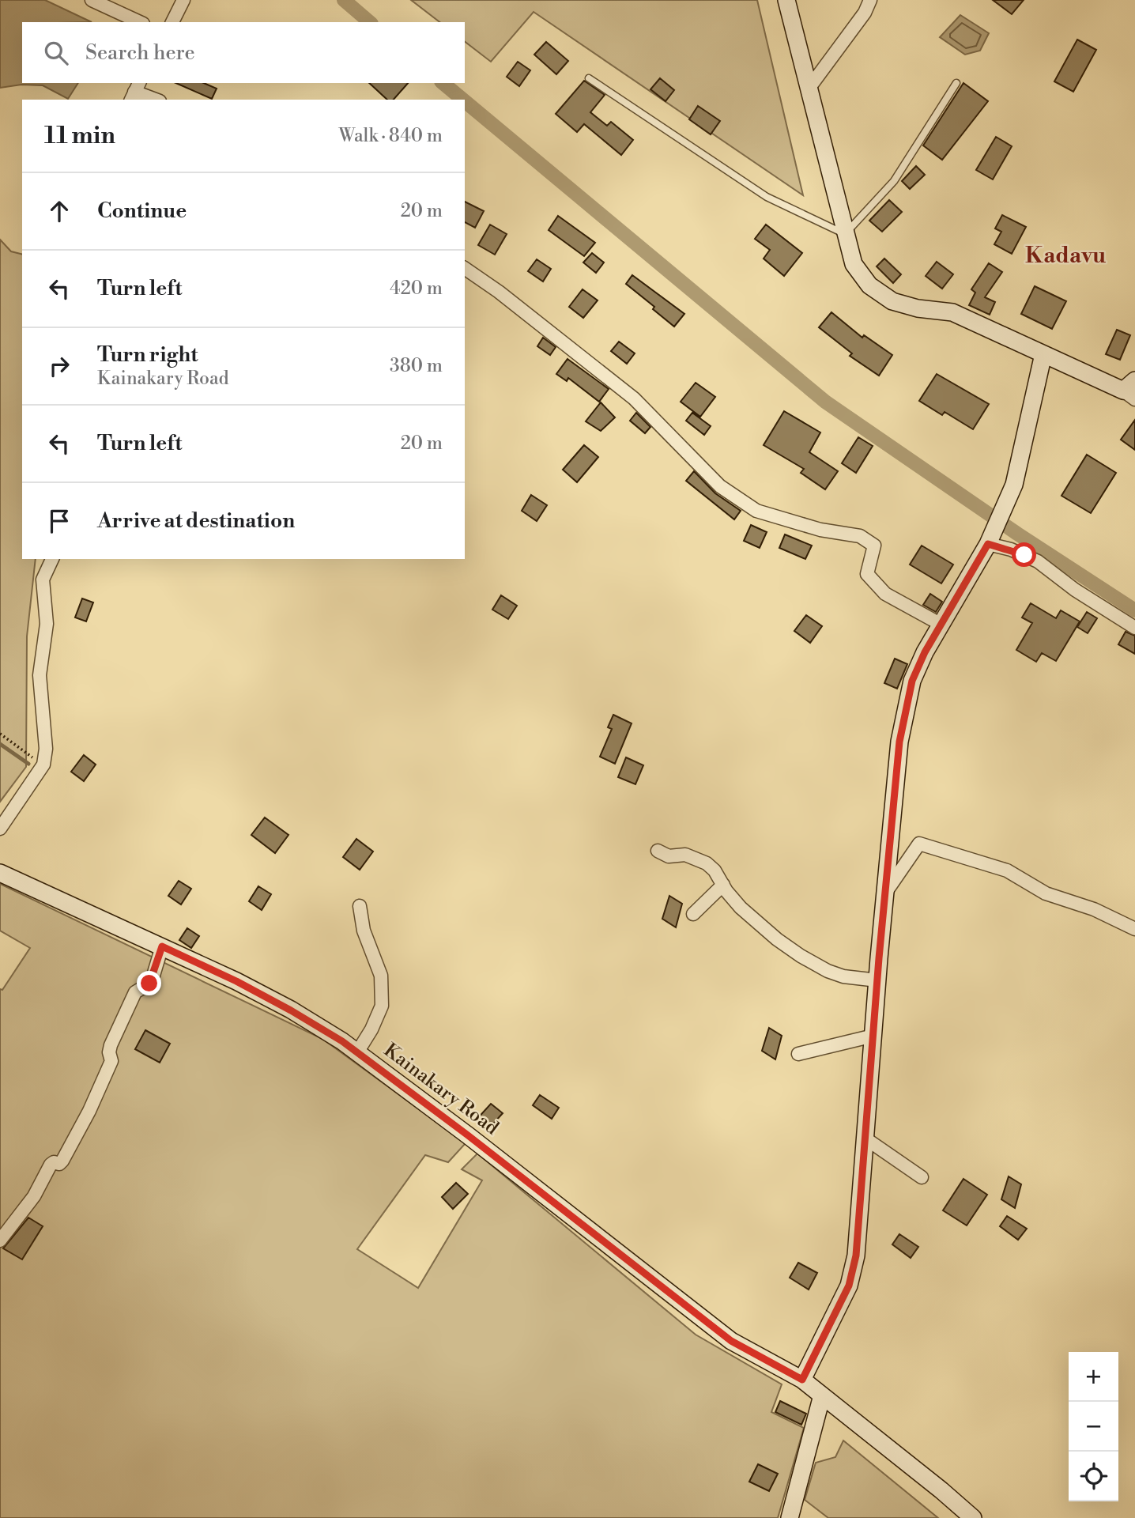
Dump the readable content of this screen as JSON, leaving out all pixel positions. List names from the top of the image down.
{
  "streets": {
    "main road": ["Kainakary Road"]
  },
  "districts": ["Kadavu"],
  "page": {
    "search": "Search here",
    "heading": ["11 min", "Walk · 840 m"],
    "list": [
      ["Continue", "20 m"],
      ["Turn left", "420 m"],
      ["Turn right", "Kainakary Road", "380 m"],
      ["Turn left", "20 m"],
      "Arrive at destination"
    ],
    "map_buttons": ["+", "−"]
  }
}
